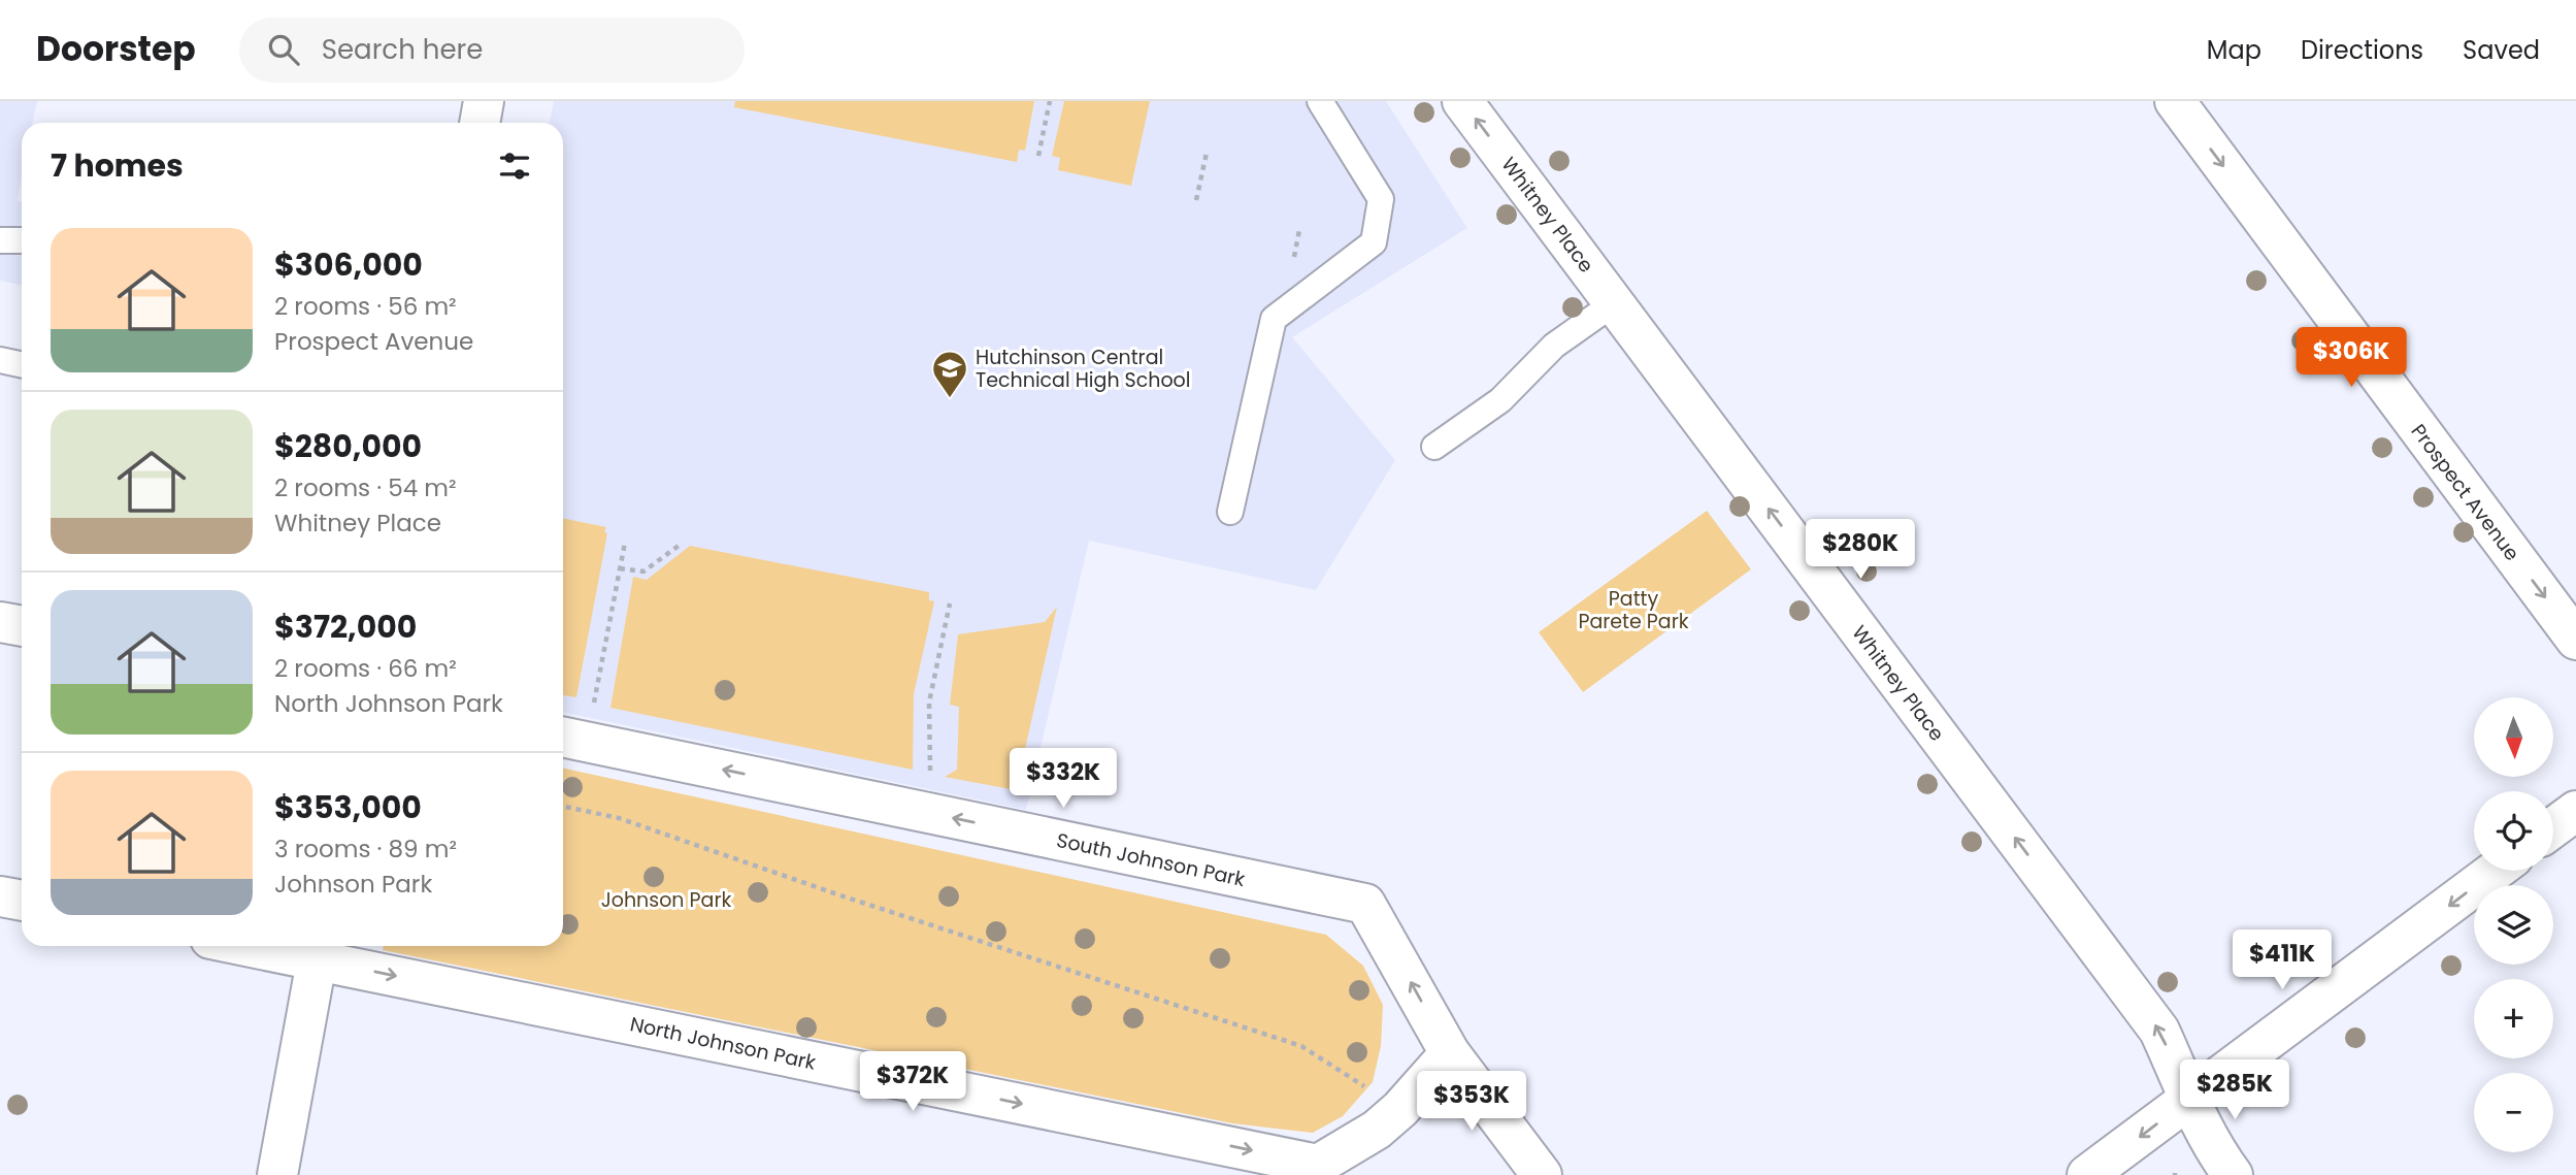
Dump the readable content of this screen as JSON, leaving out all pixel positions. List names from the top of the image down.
{
  "streets": {
    "street": [
      "Whitney Place",
      "Prospect Avenue",
      "South Johnson Park",
      "North Johnson Park"
    ]
  },
  "crossings": [
    ["South Johnson Park", "North Johnson Park"]
  ],
  "one_way": [
    "Whitney Place",
    "Prospect Avenue",
    "South Johnson Park",
    "North Johnson Park"
  ],
  "parks": ["Patty Parete Park", "Johnson Park"],
  "places": {
    "school or university": ["Hutchinson Central Technical High School"]
  },
  "north": "bottom",
  "page": {
    "header": "Doorstep",
    "search": "Search here",
    "nav": ["Map", "Directions", "Saved"],
    "heading": "7 homes",
    "list": [
      {
        "name": "$306,000",
        "note": "2 rooms · 56 m² · Prospect Avenue"
      },
      {
        "name": "$280,000",
        "note": "2 rooms · 54 m² · Whitney Place"
      },
      {
        "name": "$372,000",
        "note": "2 rooms · 66 m² · North Johnson Park"
      },
      {
        "name": "$353,000",
        "note": "3 rooms · 89 m² · Johnson Park"
      }
    ],
    "price": [
      "$306K",
      "$280K",
      "$332K",
      "$411K",
      "$372K",
      "$285K",
      "$353K"
    ],
    "map_buttons": ["+", "−"]
  }
}
